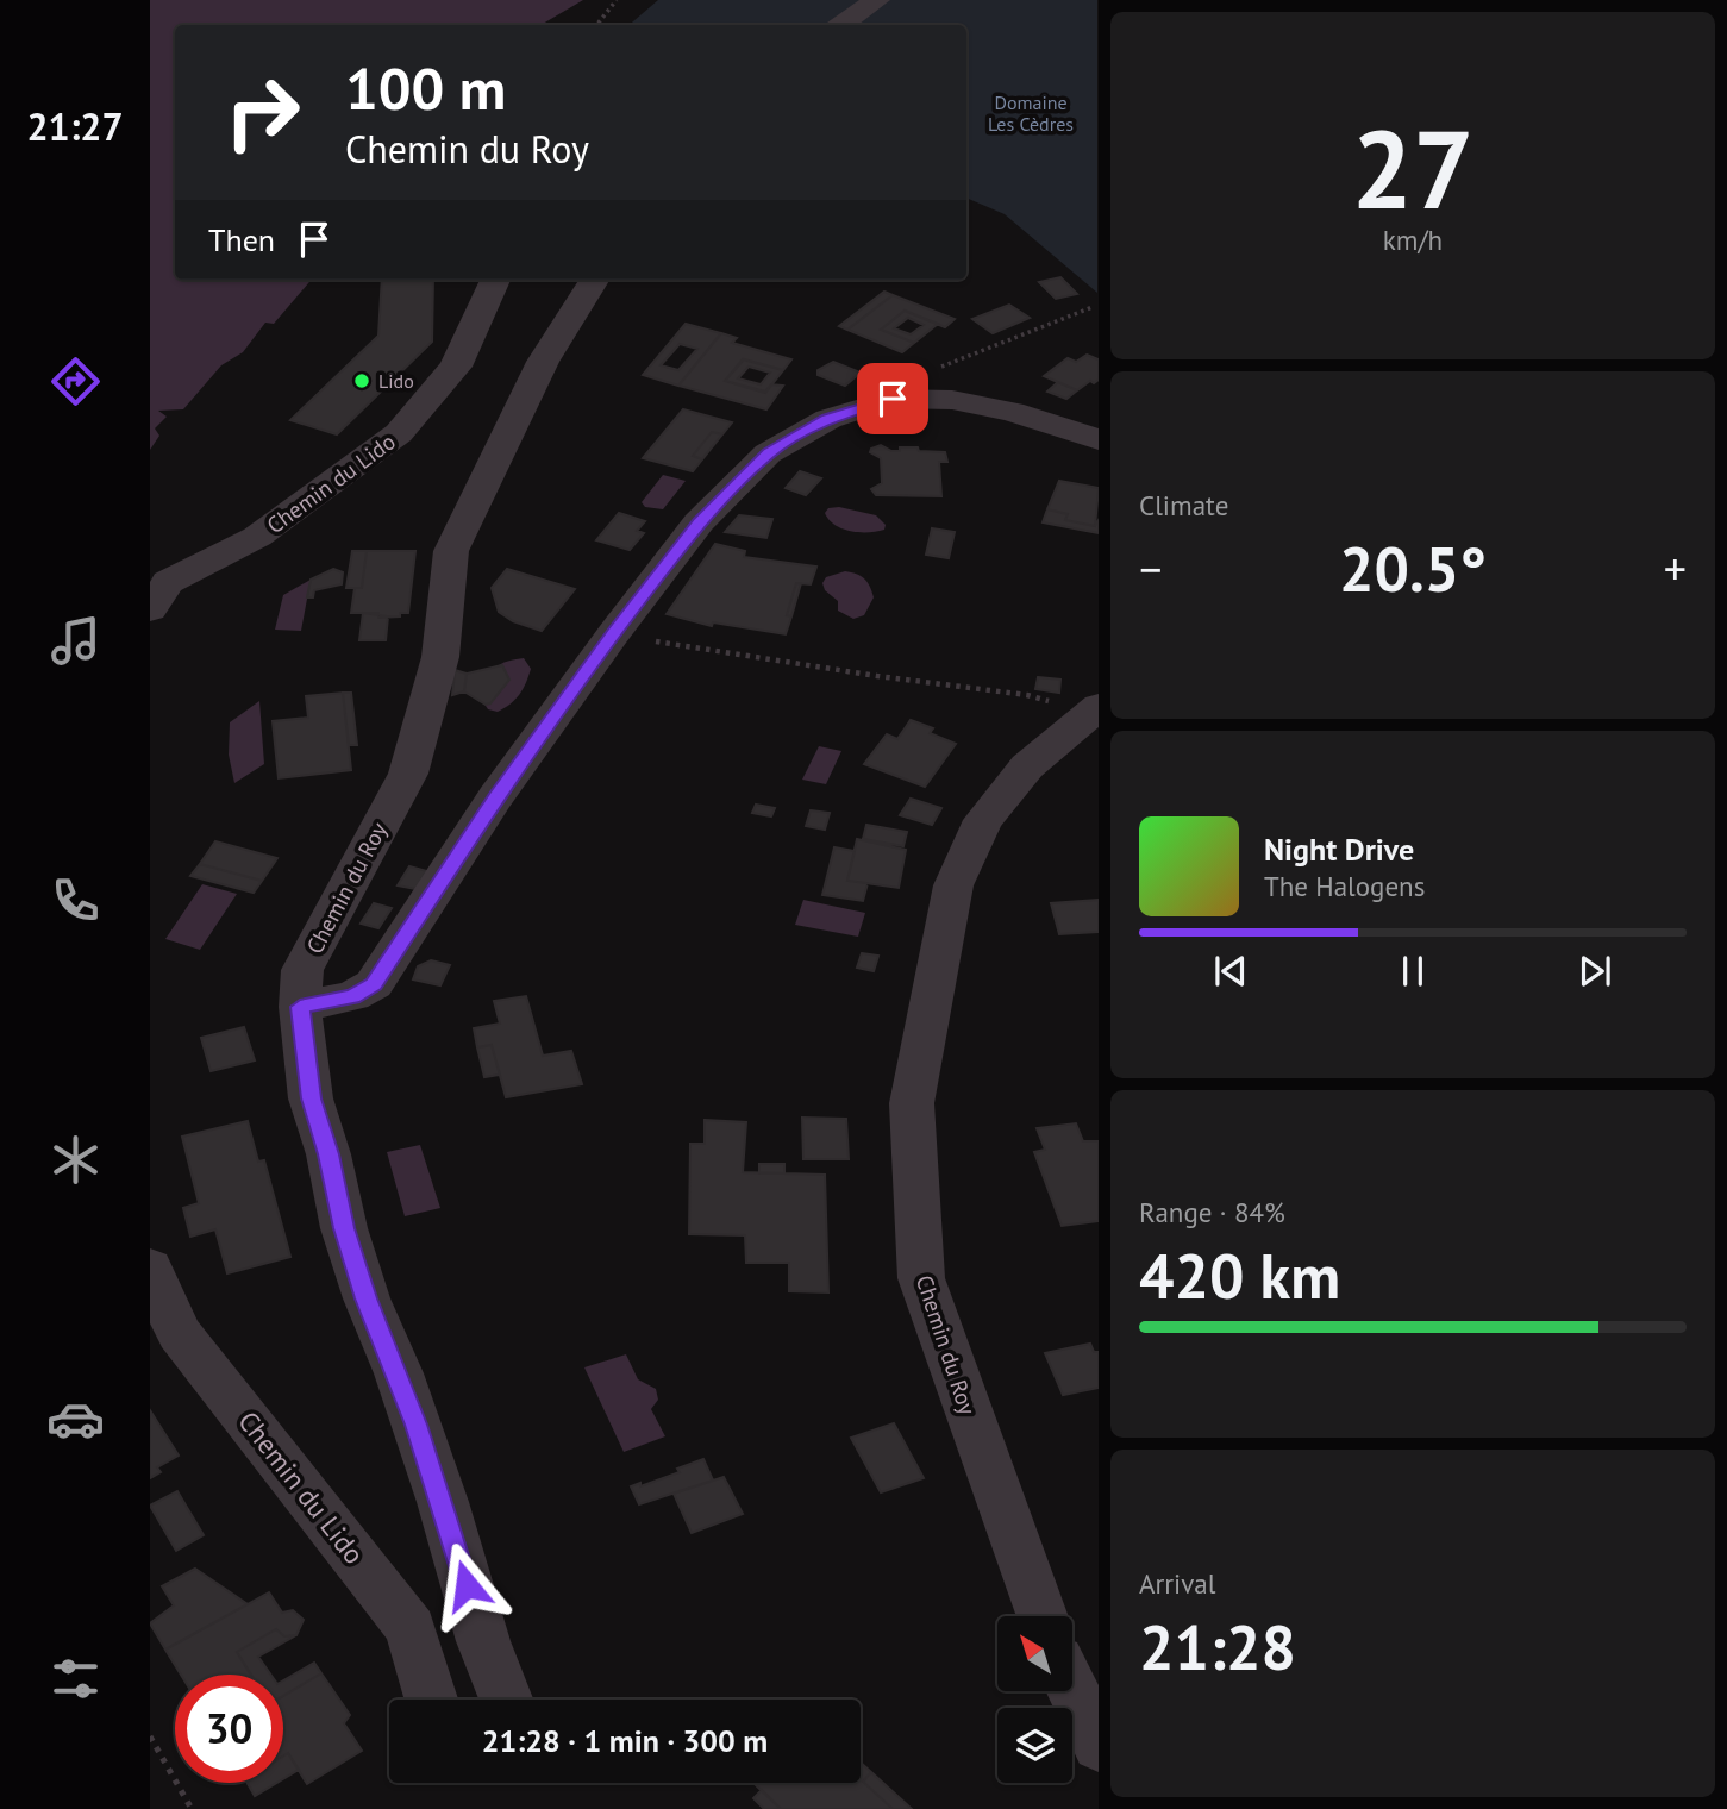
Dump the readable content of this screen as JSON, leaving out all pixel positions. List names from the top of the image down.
{
  "streets": {
    "street": ["Chemin du Lido", "Chemin du Roy"]
  },
  "parks": ["Domaine Les Cèdres"],
  "places": ["Lido"],
  "north": "top left",
  "page": {
    "tabs": "21:27",
    "tile": [
      ["27", "km/h"],
      "Climate",
      ["Range · 84%", "420 km"],
      ["Arrival", "21:28"]
    ],
    "turn": ["100 m", "Chemin du Roy"],
    "then": "Then",
    "heat": ["−", "20.5°", "+"],
    "song": ["Night Drive", "The Halogens"],
    "limit": "30",
    "trip": "21:28 · 1 min · 300 m"
  }
}
